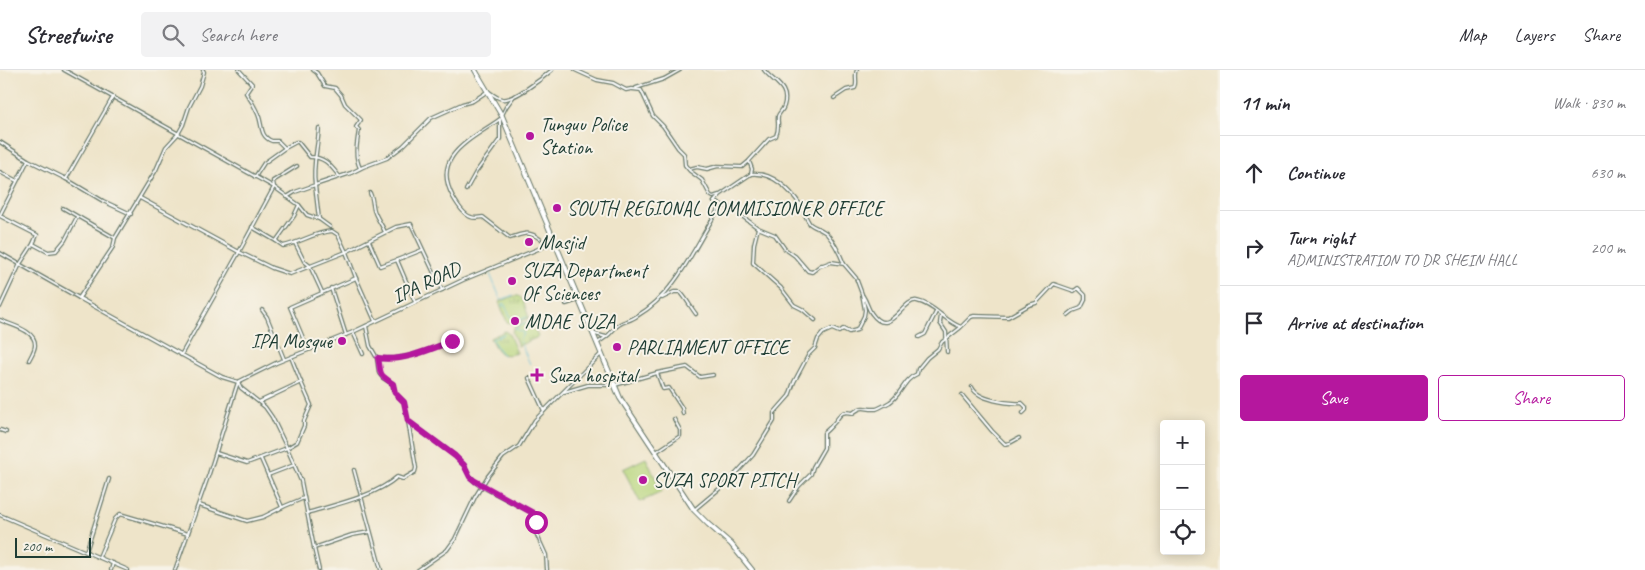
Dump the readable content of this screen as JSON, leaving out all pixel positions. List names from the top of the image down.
{
  "streets": {
    "street": ["IPA ROAD"]
  },
  "places": {
    "other": [
      "Tunguu Police Station",
      "SOUTH REGIONAL COMMISIONER OFFICE",
      "Masjid",
      "SUZA Department Of Sciences",
      "MDAE SUZA",
      "IPA Mosque",
      "PARLIAMENT OFFICE",
      "SUZA SPORT PITCH"
    ],
    "health": ["Suza hospital"]
  },
  "scale_bar": "200 m",
  "page": {
    "header": "Streetwise",
    "search": "Search here",
    "nav": ["Map", "Layers", "Share"],
    "heading": ["11 min", "Walk · 830 m"],
    "list": [
      ["Continue", "630 m"],
      ["Turn right", "ADMINISTRATION TO DR SHEIN HALL", "200 m"],
      "Arrive at destination"
    ],
    "buttons": ["Save", "Share"],
    "map_buttons": ["+", "−"],
    "scale": "200 m"
  }
}
